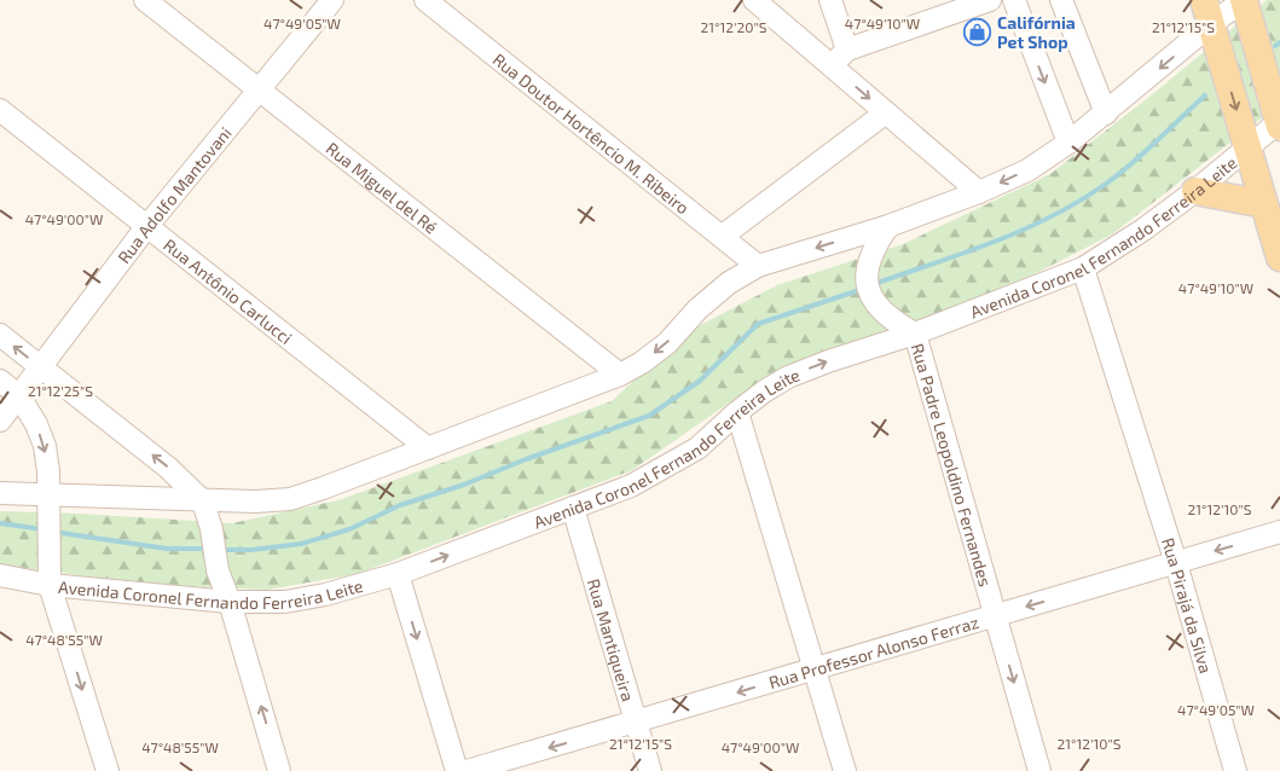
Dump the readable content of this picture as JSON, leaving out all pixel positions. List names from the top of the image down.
{
  "streets": {
    "street": [
      "Rua Doutor Hortêncio M. Ribeiro",
      "Rua Miguel del Ré",
      "Rua Adolfo Mantovani",
      "Avenida Coronel Fernando Ferreira Leite",
      "Rua Antônio Carlucci",
      "Rua Padre Leopoldino Fernandes",
      "Rua Pirajá da Silva",
      "Rua Mantiqueira",
      "Rua Professor Alonso Ferraz"
    ]
  },
  "crossings": [
    ["Rua Miguel del Ré", "Rua Adolfo Mantovani"],
    ["Rua Adolfo Mantovani", "Rua Antônio Carlucci"],
    ["Avenida Coronel Fernando Ferreira Leite", "Rua Padre Leopoldino Fernandes"],
    ["Avenida Coronel Fernando Ferreira Leite", "Rua Pirajá da Silva"],
    ["Avenida Coronel Fernando Ferreira Leite", "Rua Mantiqueira"],
    ["Rua Padre Leopoldino Fernandes", "Rua Professor Alonso Ferraz"],
    ["Rua Pirajá da Silva", "Rua Professor Alonso Ferraz"],
    ["Rua Mantiqueira", "Rua Professor Alonso Ferraz"]
  ],
  "one_way": ["Rua Professor Alonso Ferraz"],
  "places": {
    "shop": ["Califórnia Pet Shop"]
  },
  "coordinates": [
    "47°49'05\"W",
    "47°49'10\"W",
    "21°12'20\"S",
    "21°12'15\"S",
    "47°49'00\"W",
    "21°12'25\"S",
    "21°12'10\"S",
    "47°48'55\"W"
  ]
}
